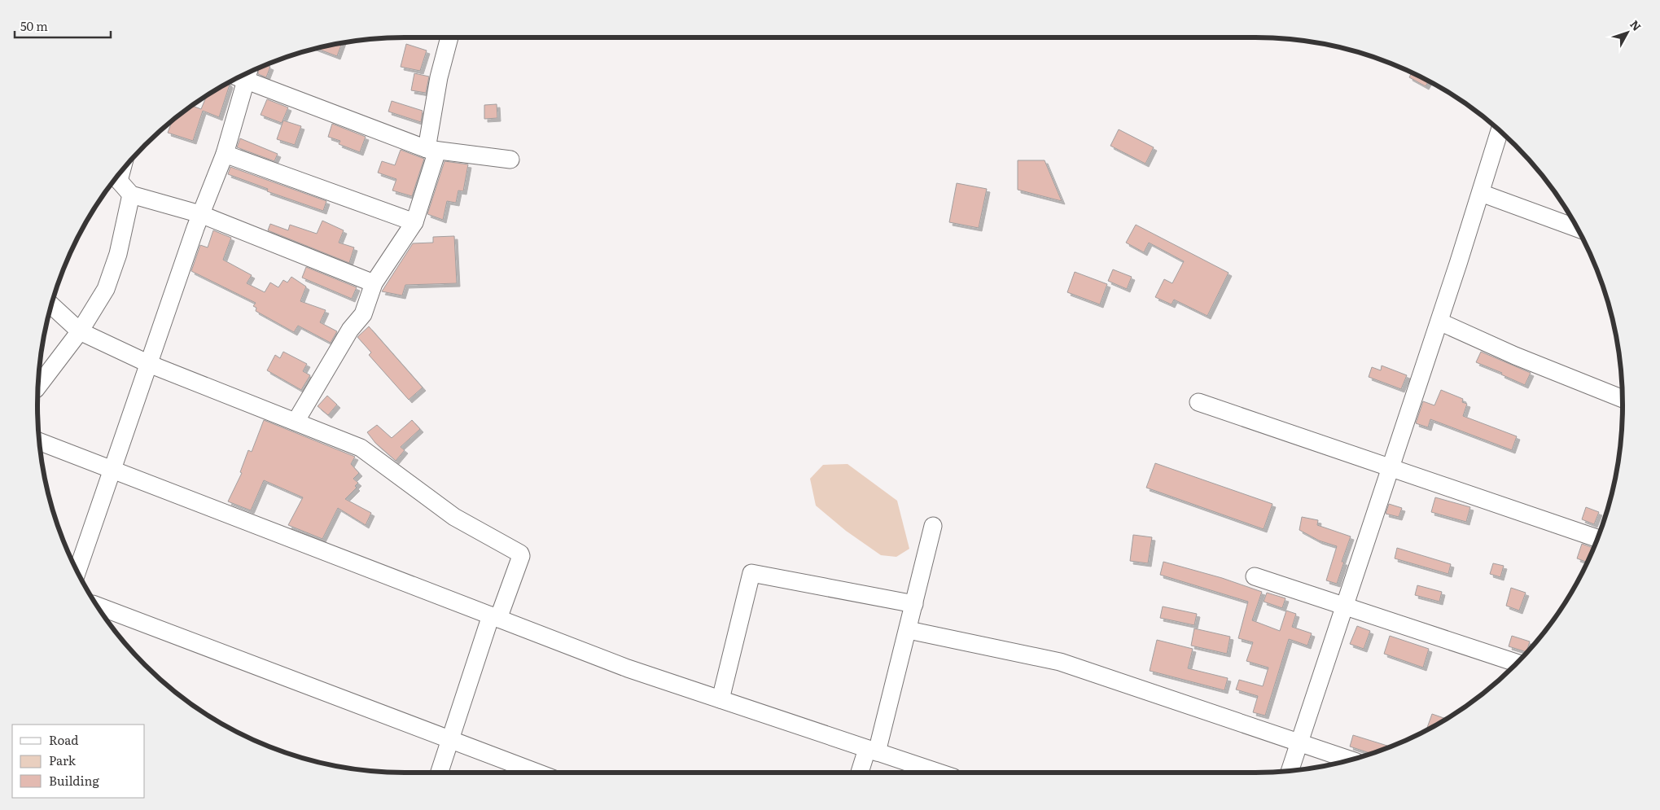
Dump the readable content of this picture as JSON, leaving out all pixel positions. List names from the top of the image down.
{
  "legend": ["Road", "Park", "Building"],
  "scale_bar": "50 m",
  "north": "top right"
}
